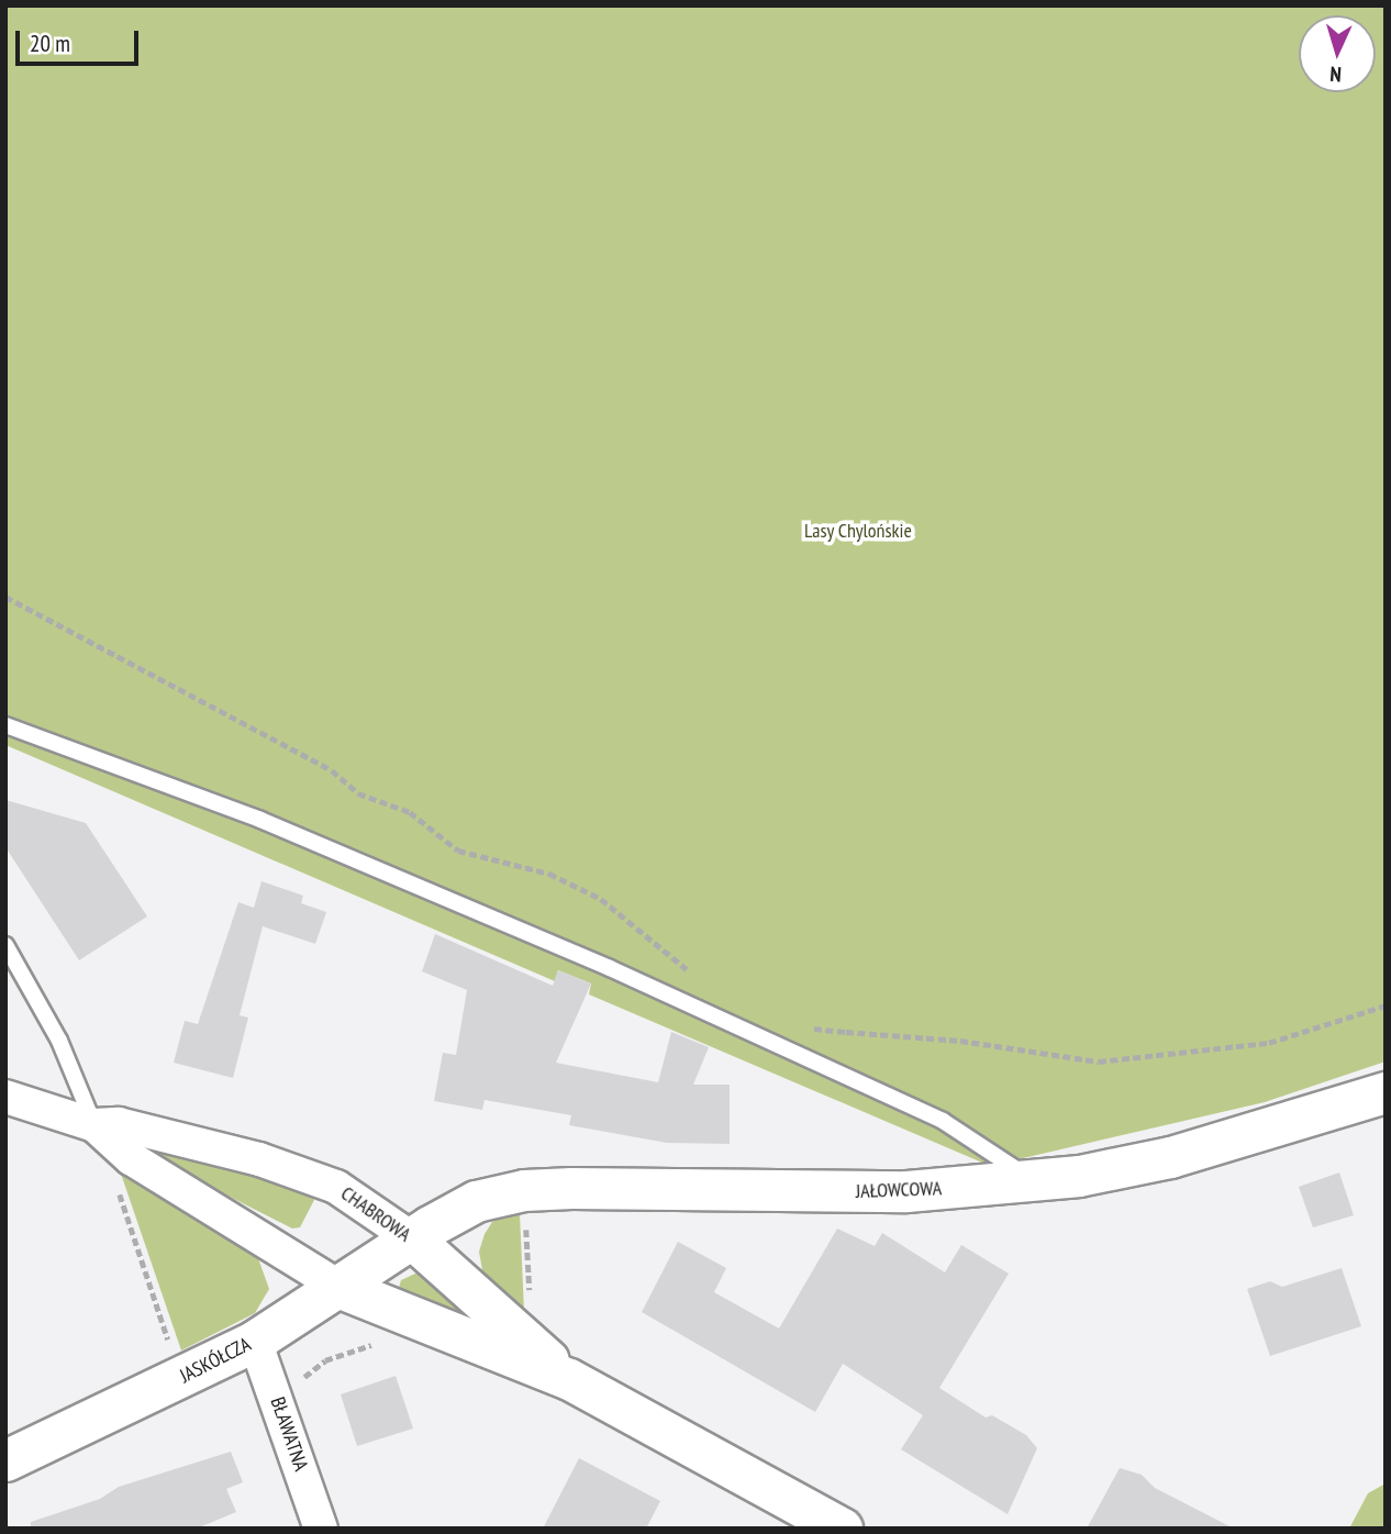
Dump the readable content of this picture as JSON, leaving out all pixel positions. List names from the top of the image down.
{
  "streets": {
    "street": [
      "JAŁOWCOWA",
      "CHABROWA",
      "JASKÓŁCZA",
      "BŁAWATNA"
    ]
  },
  "crossings": [
    ["JAŁOWCOWA", "CHABROWA"],
    ["JAŁOWCOWA", "JASKÓŁCZA"],
    ["CHABROWA", "JASKÓŁCZA"],
    ["JASKÓŁCZA", "BŁAWATNA"]
  ],
  "parks": ["Lasy Chylońskie"],
  "scale_bar": "20 m",
  "north": "bottom"
}
